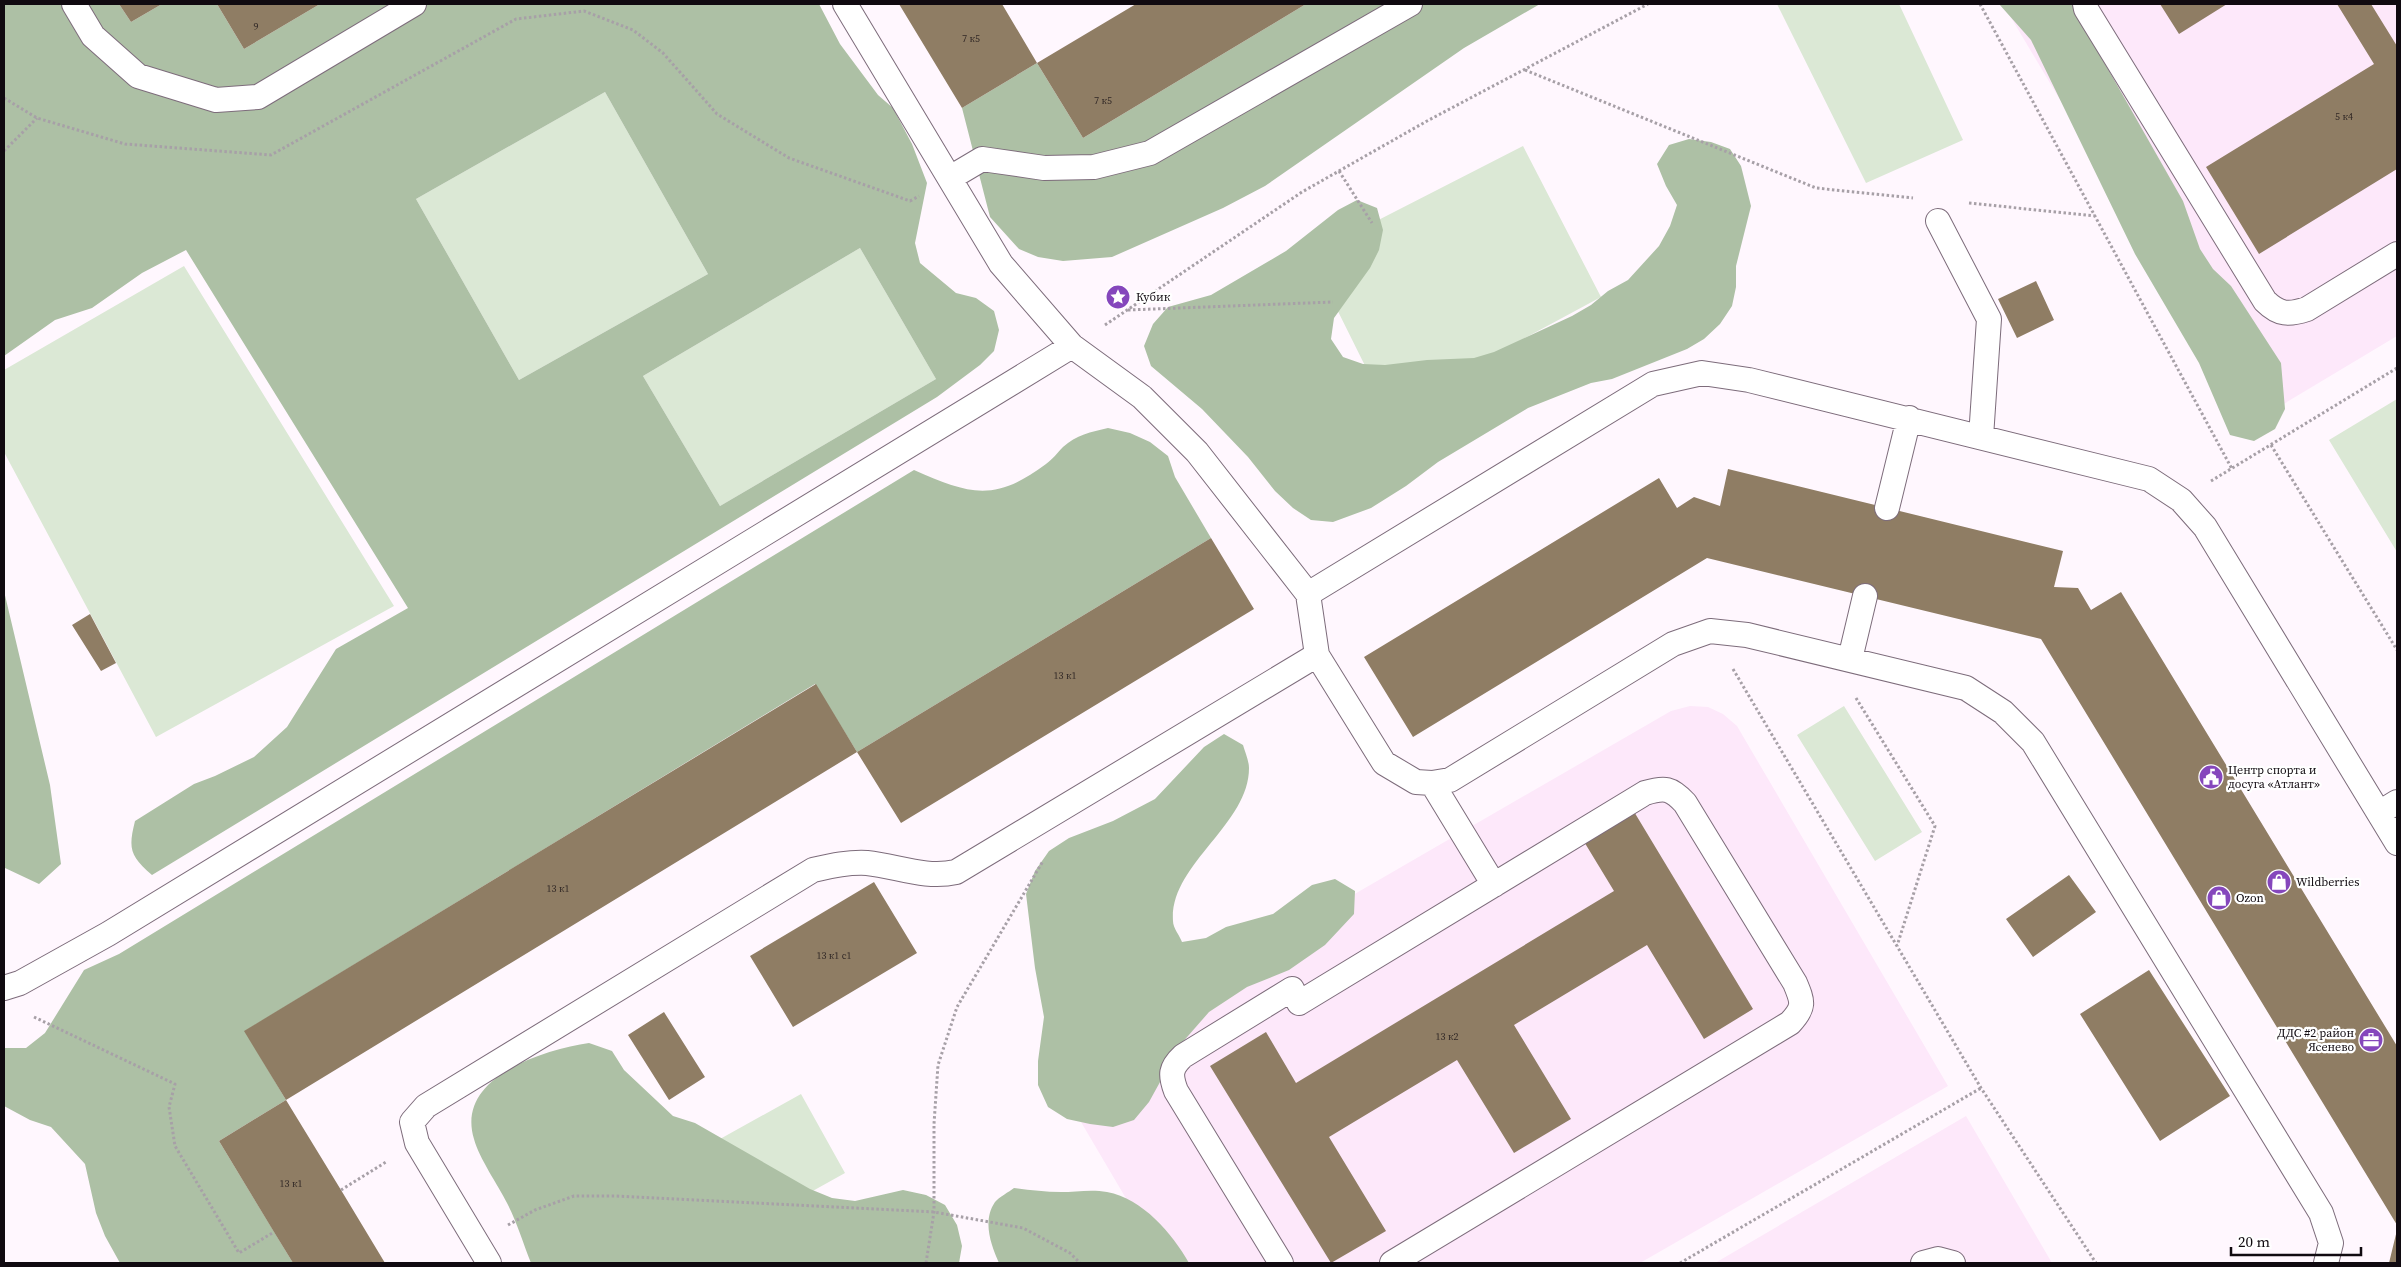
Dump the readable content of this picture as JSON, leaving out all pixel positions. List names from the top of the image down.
{
  "places": {
    "place": ["Кубик"],
    "public building": ["Центр спорта и досуга «Атлант»"],
    "shop": ["Wildberries", "Ozon"],
    "office": ["ДДС #2 район Ясенево"]
  },
  "house_numbers": [
    "9",
    "7 к5",
    "7 к5",
    "5 к4",
    "13 к1",
    "13 к1",
    "13 к1 с1",
    "13 к2",
    "13 к1"
  ],
  "scale_bar": "20 m"
}
